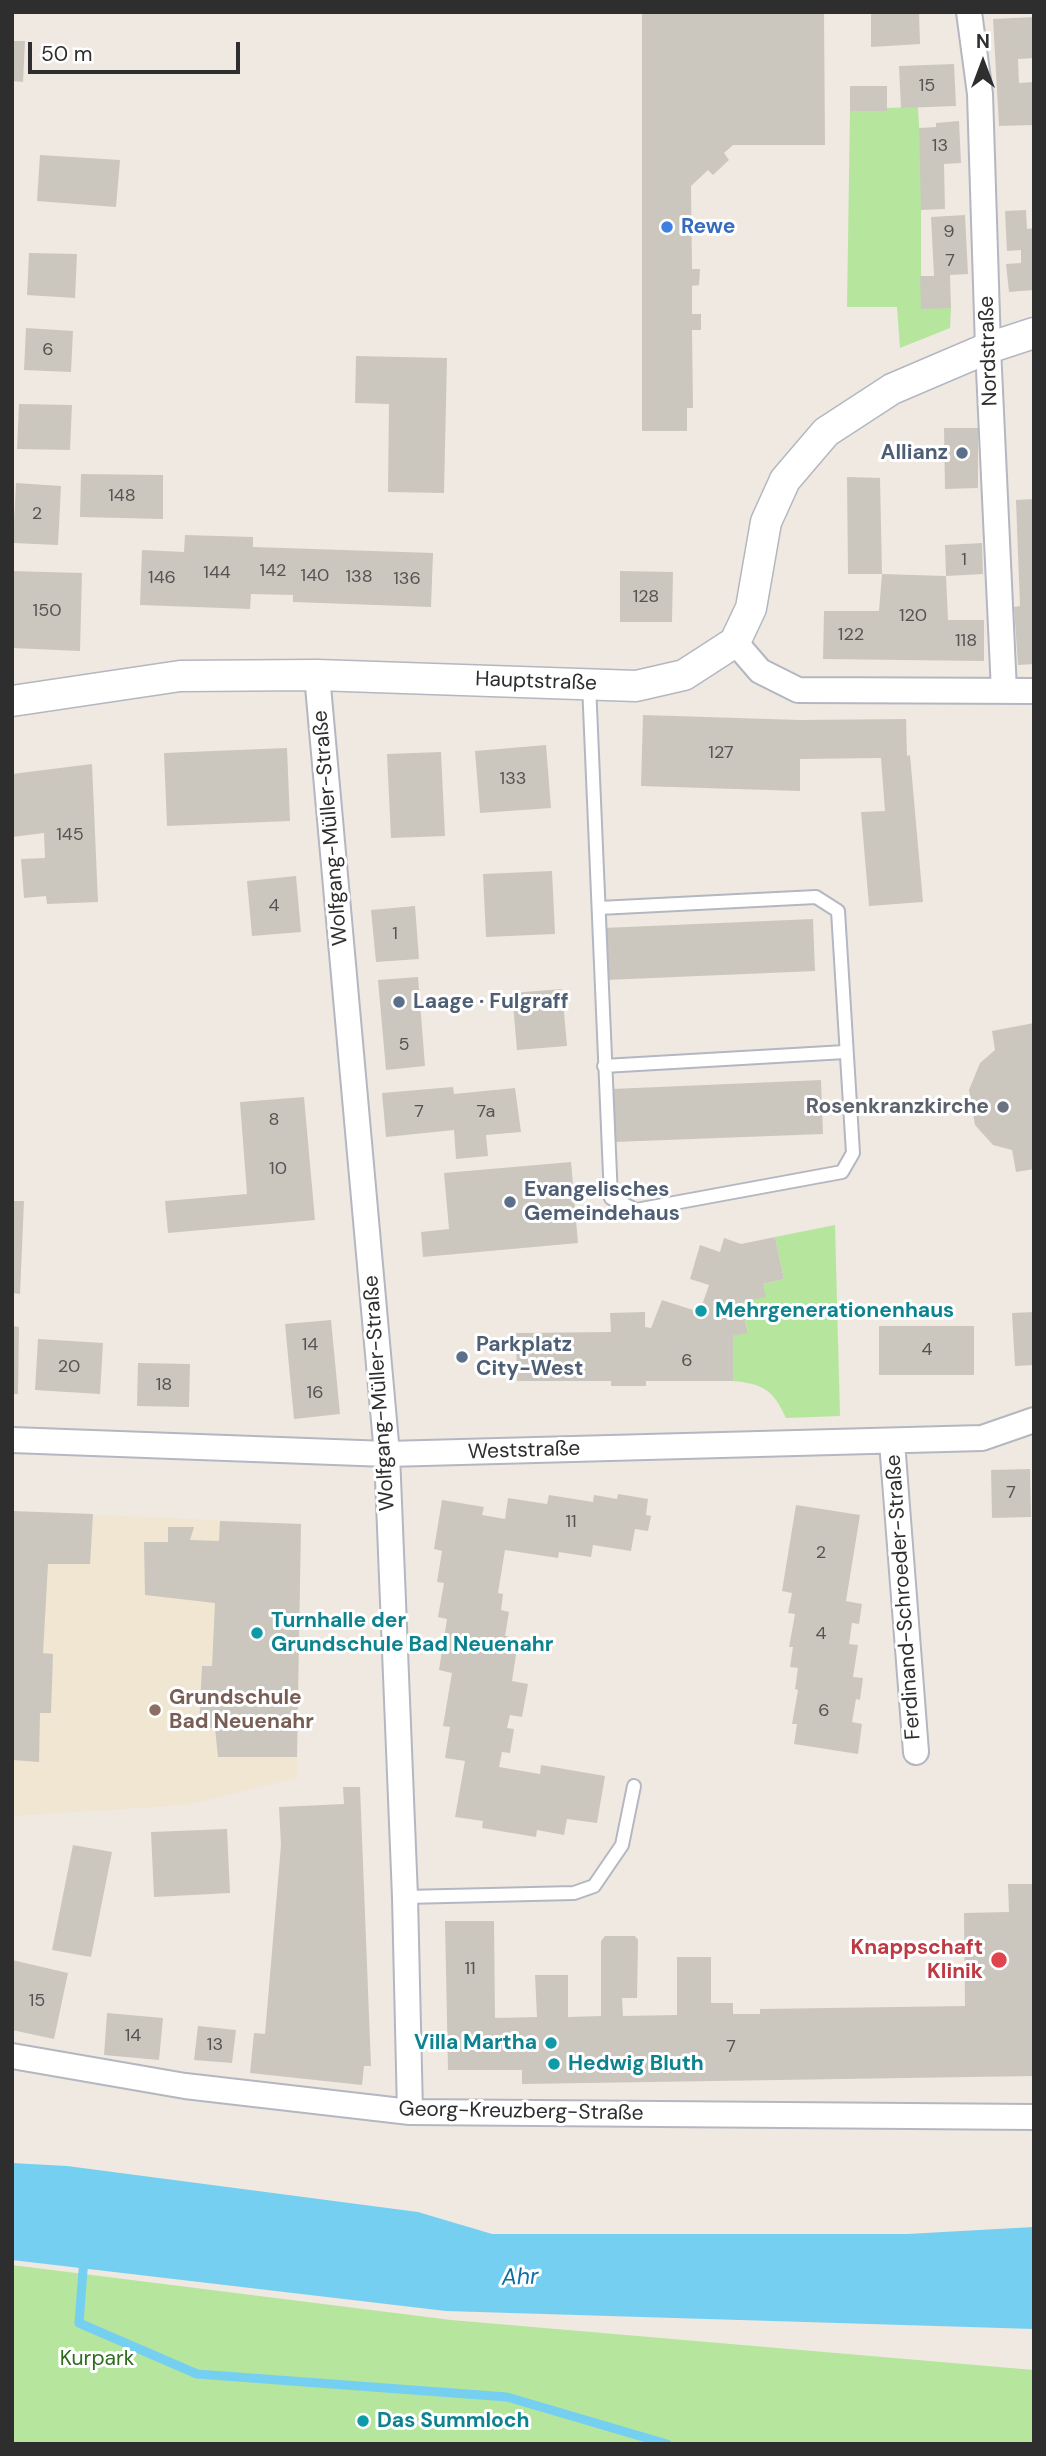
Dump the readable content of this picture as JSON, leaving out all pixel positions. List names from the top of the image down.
{
  "streets": {
    "street": [
      "Nordstraße",
      "Hauptstraße",
      "Wolfgang-Müller-Straße",
      "Weststraße",
      "Ferdinand-Schroeder-Straße",
      "Georg-Kreuzberg-Straße"
    ]
  },
  "crossings": [
    ["Hauptstraße", "Wolfgang-Müller-Straße"],
    ["Wolfgang-Müller-Straße", "Weststraße"],
    ["Wolfgang-Müller-Straße", "Georg-Kreuzberg-Straße"],
    ["Weststraße", "Ferdinand-Schroeder-Straße"]
  ],
  "water": ["Ahr"],
  "parks": ["Kurpark"],
  "places": [
    "Rewe",
    "Allianz",
    "Laage · Fulgraff",
    "Rosenkranzkirche",
    "Evangelisches Gemeindehaus",
    "Mehrgenerationenhaus",
    "Parkplatz City-West",
    "Turnhalle der Grundschule Bad Neuenahr",
    "Grundschule Bad Neuenahr",
    "Knappschaft Klinik",
    "Villa Martha",
    "Hedwig Bluth",
    "Das Summloch"
  ],
  "house_numbers": [
    "15",
    "13",
    "9",
    "7",
    "6",
    "148",
    "2",
    "1",
    "142",
    "144",
    "140",
    "138",
    "146",
    "136",
    "128",
    "150",
    "120",
    "122",
    "118",
    "127",
    "133",
    "145",
    "4",
    "1",
    "5",
    "7",
    "7a",
    "8",
    "10",
    "14",
    "4",
    "6",
    "20",
    "18",
    "16",
    "7",
    "11",
    "2",
    "4",
    "6",
    "11",
    "15",
    "14",
    "13",
    "7"
  ],
  "scale_bar": "50 m",
  "north": "top"
}
